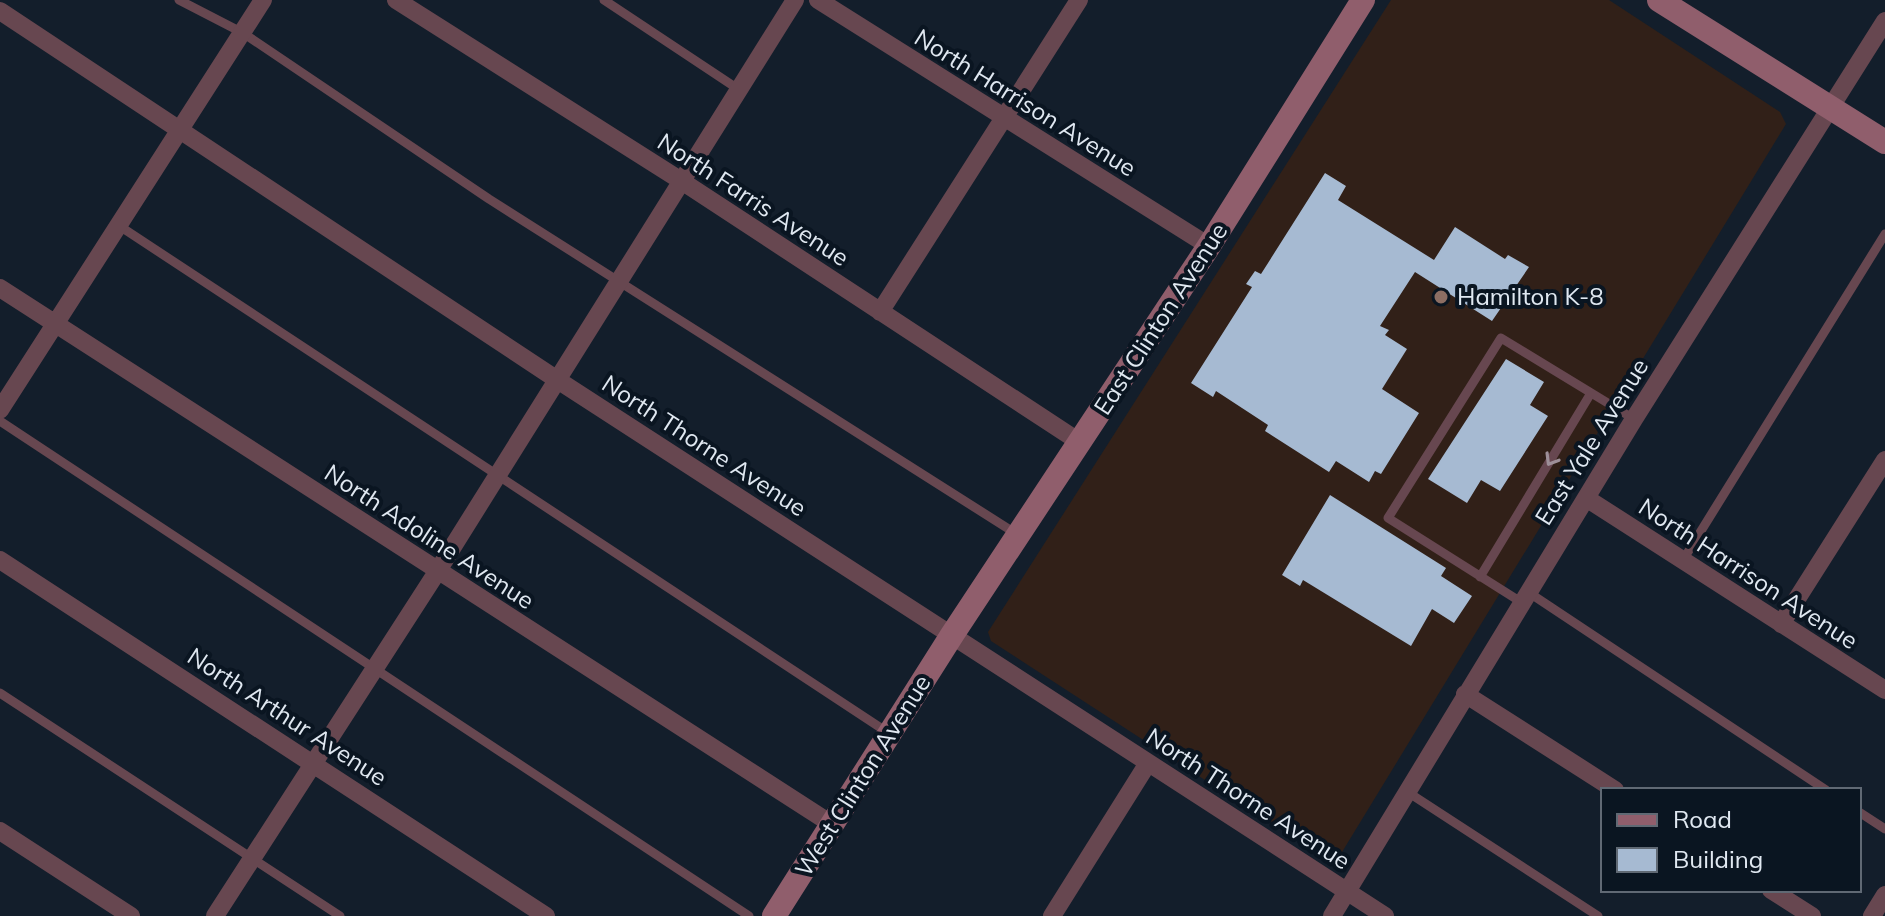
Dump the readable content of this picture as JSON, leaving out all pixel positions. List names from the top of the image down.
{
  "streets": {
    "main road": ["East Clinton Avenue", "West Clinton Avenue"],
    "street": [
      "North Harrison Avenue",
      "North Farris Avenue",
      "East Yale Avenue",
      "North Thorne Avenue",
      "North Adoline Avenue",
      "North Arthur Avenue"
    ]
  },
  "crossings": [
    ["North Harrison Avenue", "East Clinton Avenue"],
    ["North Harrison Avenue", "East Yale Avenue"],
    ["North Farris Avenue", "East Clinton Avenue"],
    ["East Clinton Avenue", "North Thorne Avenue"],
    ["East Clinton Avenue", "West Clinton Avenue"],
    ["East Yale Avenue", "North Thorne Avenue"],
    ["North Thorne Avenue", "West Clinton Avenue"],
    ["North Adoline Avenue", "West Clinton Avenue"]
  ],
  "places": ["Hamilton K-8"],
  "legend": ["Road", "Building"]
}
